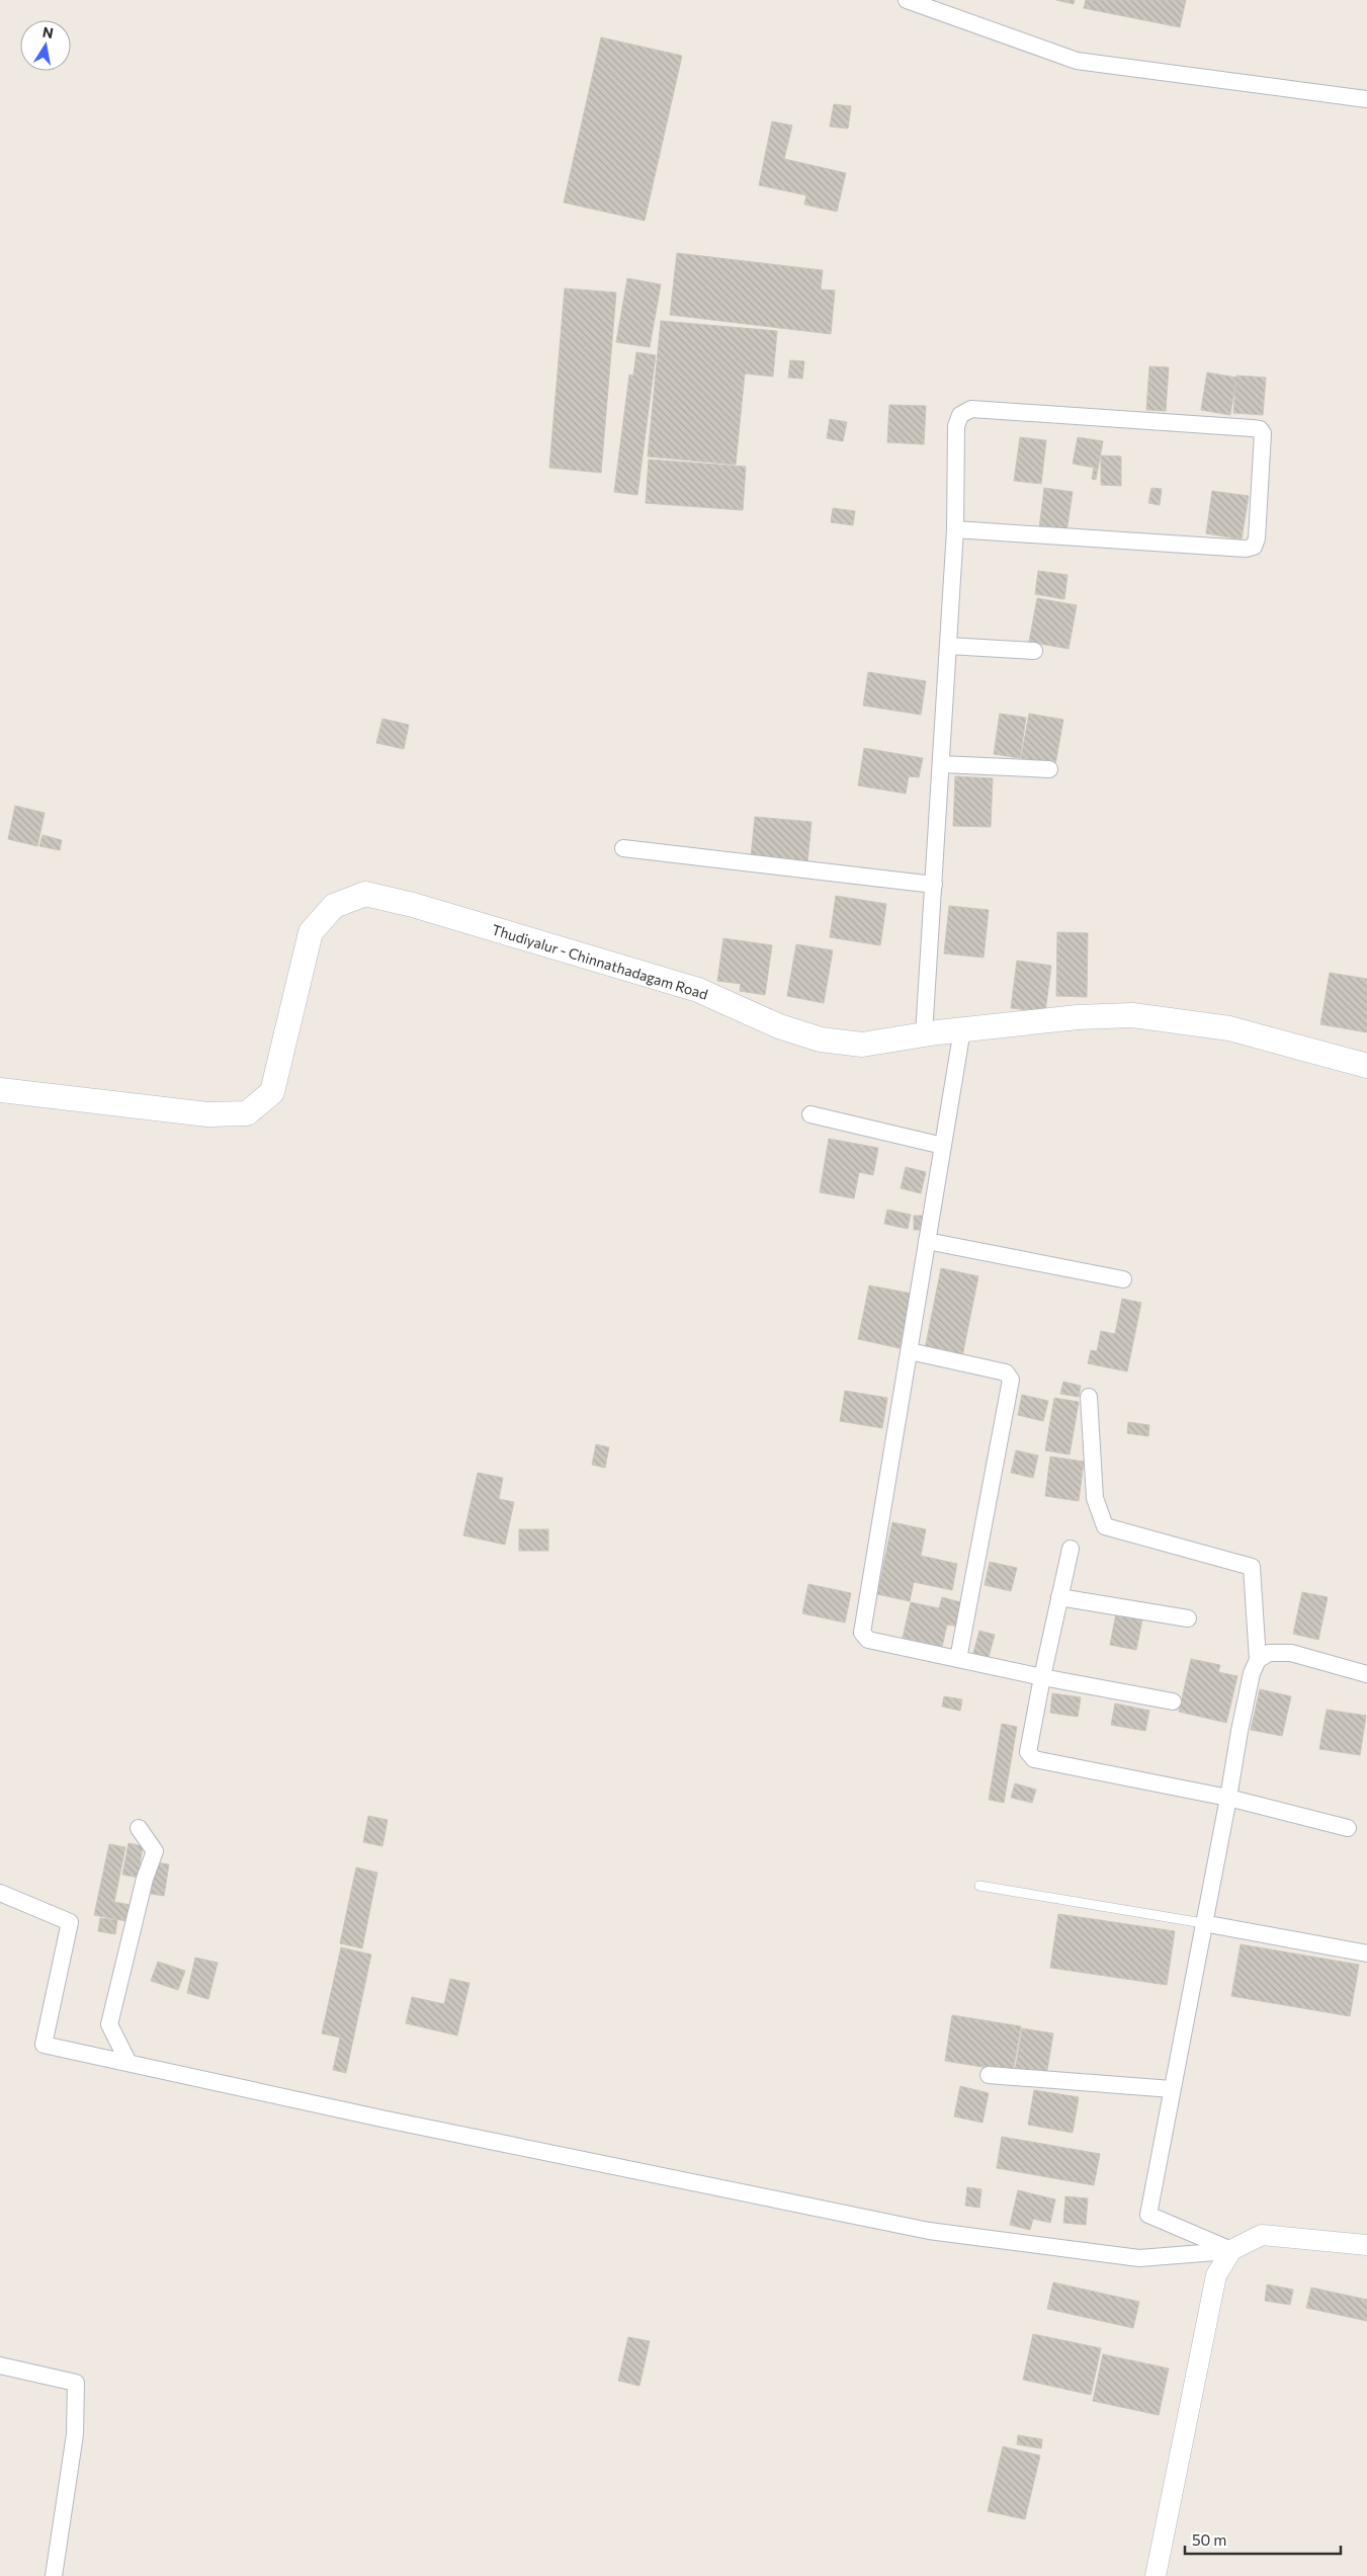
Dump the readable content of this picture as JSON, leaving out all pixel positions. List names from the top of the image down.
{
  "streets": {
    "main road": ["Thudiyalur - Chinnathadagam Road"]
  },
  "scale_bar": "50 m",
  "north": "top"
}
